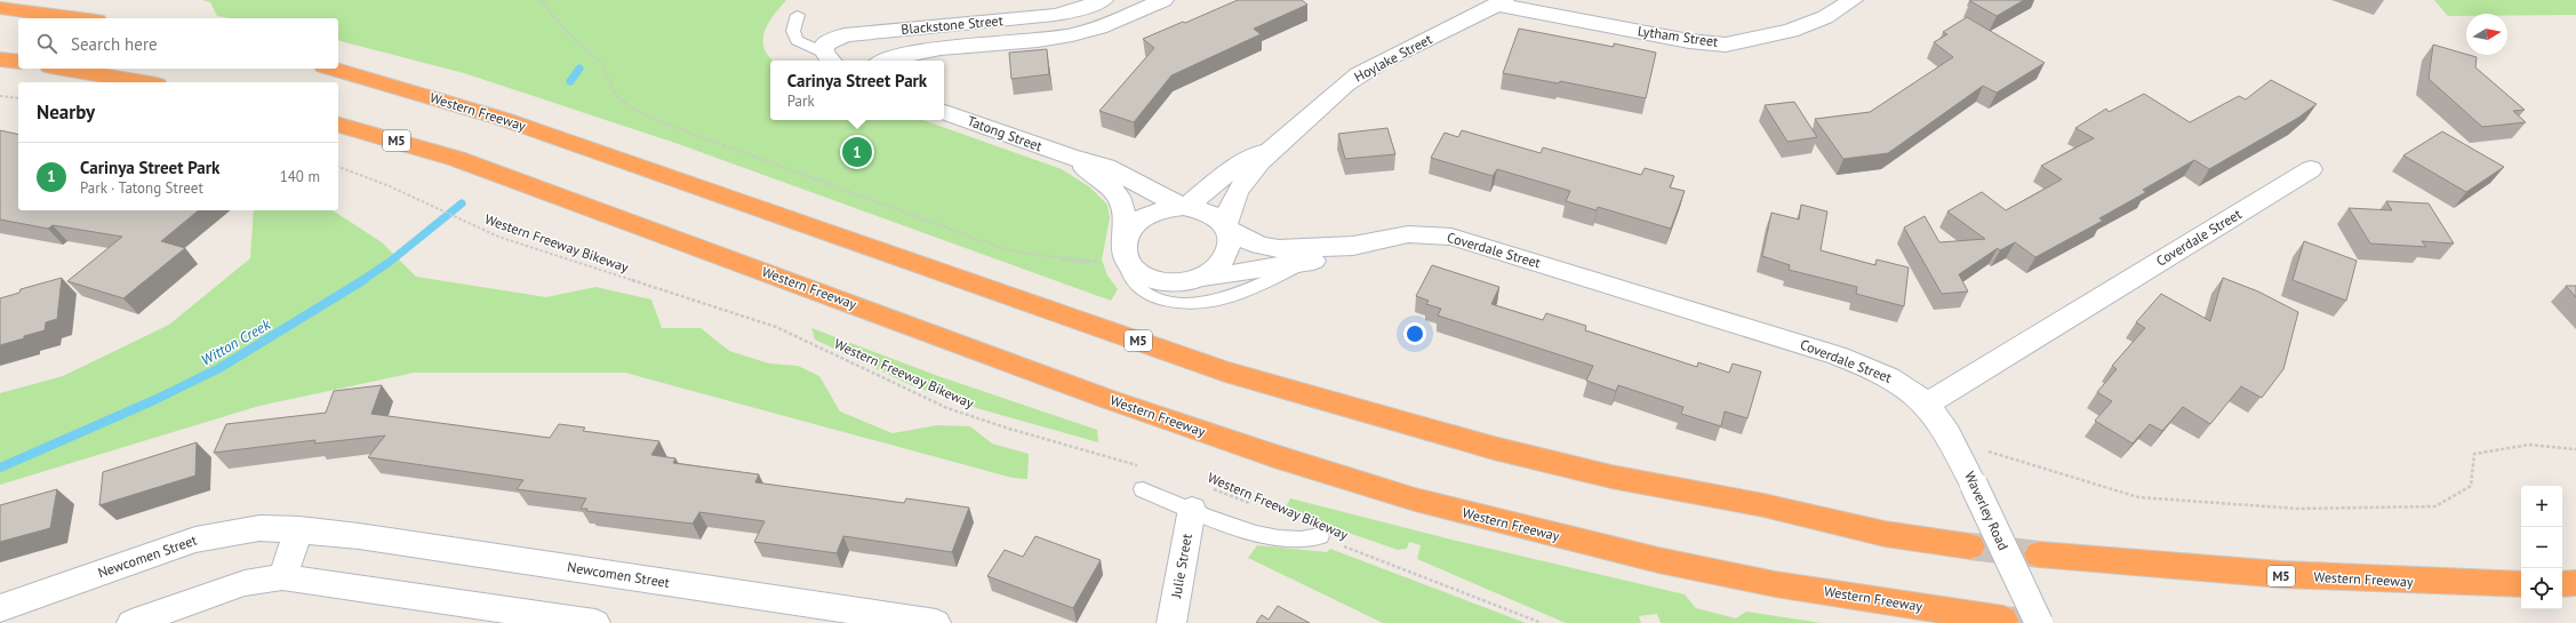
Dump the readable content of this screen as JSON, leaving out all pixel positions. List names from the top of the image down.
{
  "streets": {
    "highway": ["Western Freeway", "M5"],
    "street": [
      "Blackstone Street",
      "Lytham Street",
      "Hoylake Street",
      "Tatong Street",
      "Coverdale Street",
      "Waverley Road",
      "Newcomen Street",
      "Julie Street"
    ],
    "path": ["Western Freeway Bikeway"]
  },
  "crossings": [
    ["Lytham Street", "Hoylake Street"],
    ["Hoylake Street", "Tatong Street"],
    ["Hoylake Street", "Coverdale Street"],
    ["Tatong Street", "Coverdale Street"],
    ["Coverdale Street", "Waverley Road"]
  ],
  "water": ["Witton Creek"],
  "north": "right",
  "page": {
    "search": "Search here",
    "popup": ["Carinya Street Park", "Park"],
    "heading": "Nearby",
    "pins": "1",
    "list": [
      {
        "mark": "1",
        "name": "Carinya Street Park",
        "note": "Park · Tatong Street",
        "value": "140 m"
      }
    ],
    "map_buttons": ["+", "−"]
  }
}
